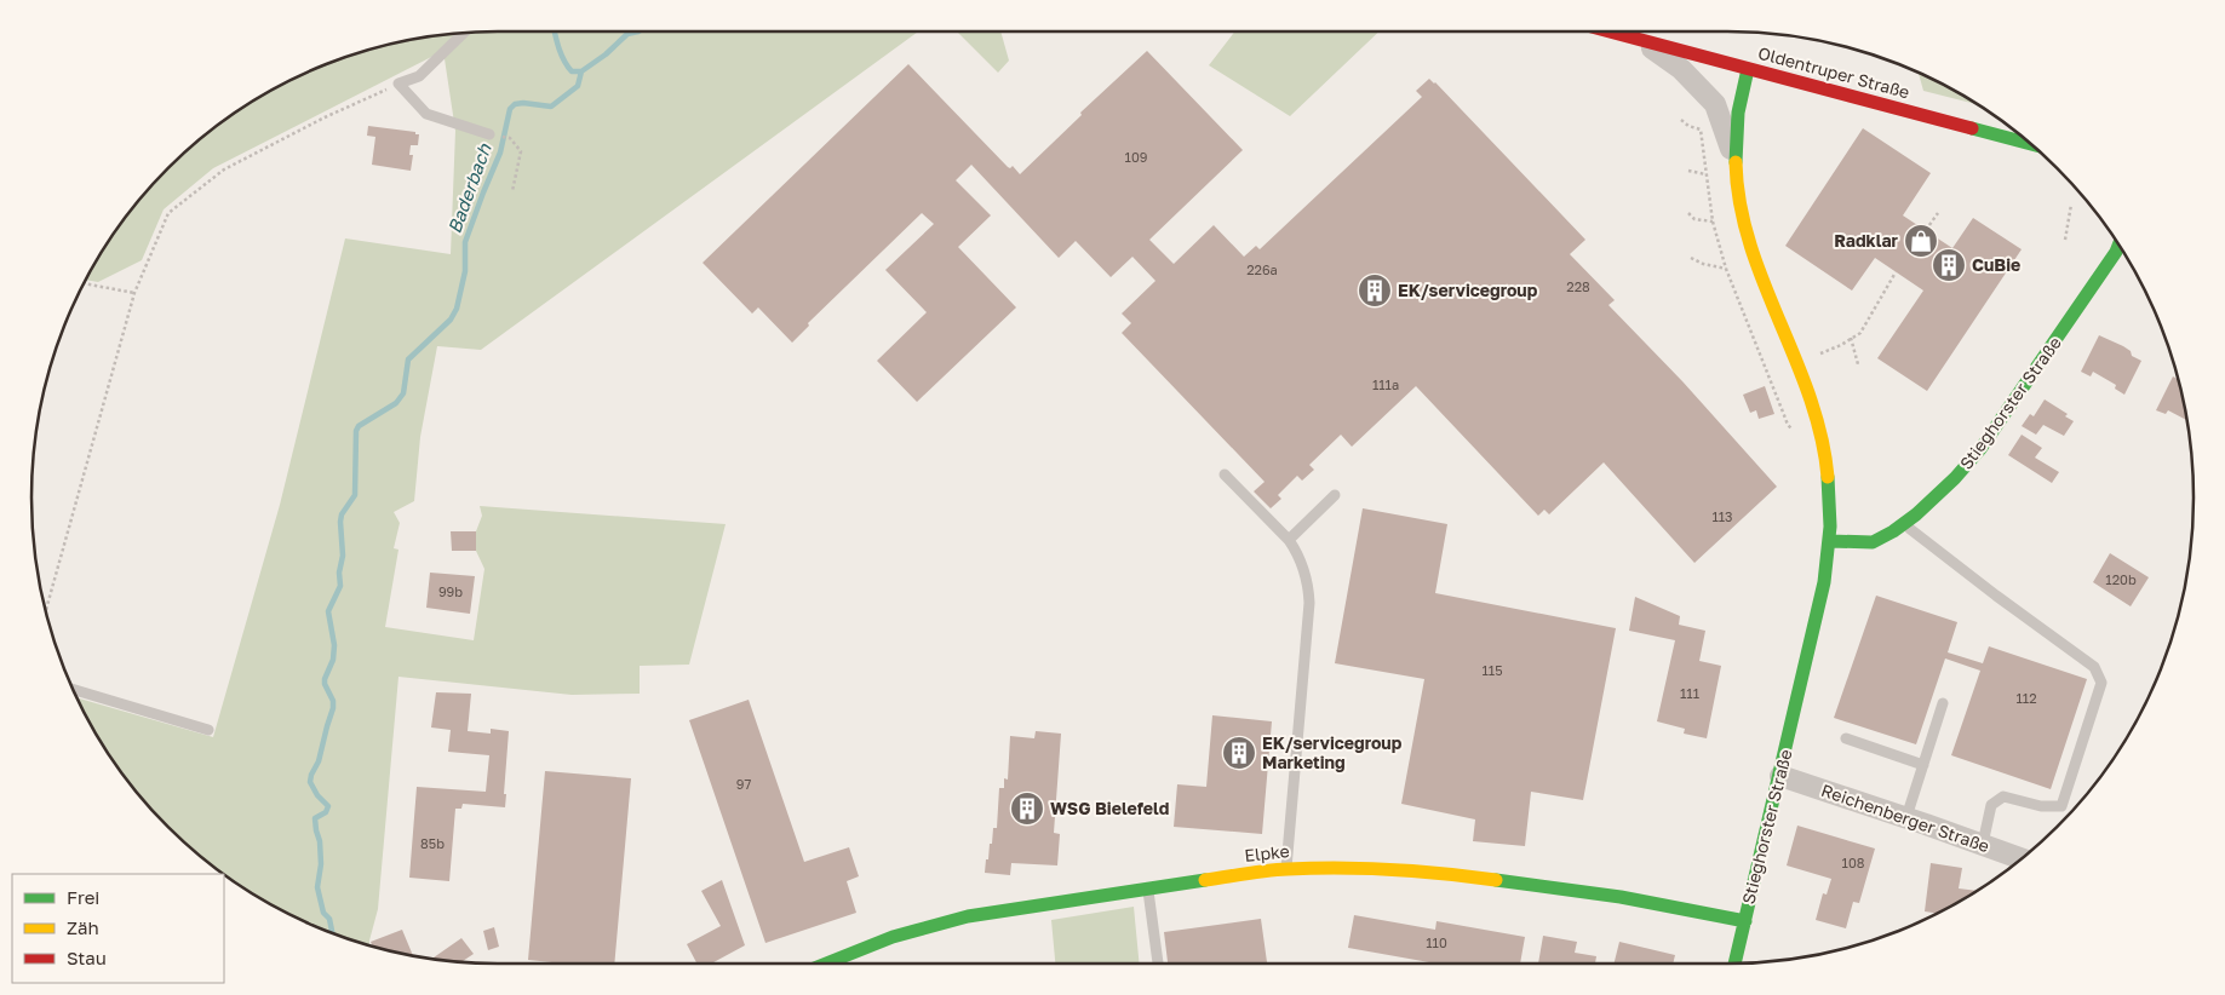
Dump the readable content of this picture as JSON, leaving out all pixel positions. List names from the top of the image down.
{
  "streets": {
    "street": [
      "Oldentruper Straße",
      "Stieghorster Straße",
      "Reichenberger Straße",
      "Elpke"
    ]
  },
  "crossings": [
    ["Oldentruper Straße", "Stieghorster Straße"],
    ["Stieghorster Straße", "Reichenberger Straße"],
    ["Stieghorster Straße", "Elpke"]
  ],
  "water": ["Baderbach"],
  "places": {
    "shop": ["Radklar"],
    "building": [
      "CuBie",
      "EK/servicegroup",
      "EK/servicegroup Marketing",
      "WSG Bielefeld"
    ]
  },
  "house_numbers": [
    "109",
    "226a",
    "228",
    "111a",
    "113",
    "120b",
    "99b",
    "115",
    "111",
    "112",
    "97",
    "85b",
    "108",
    "110"
  ],
  "legend": ["Frei", "Zäh", "Stau"]
}
